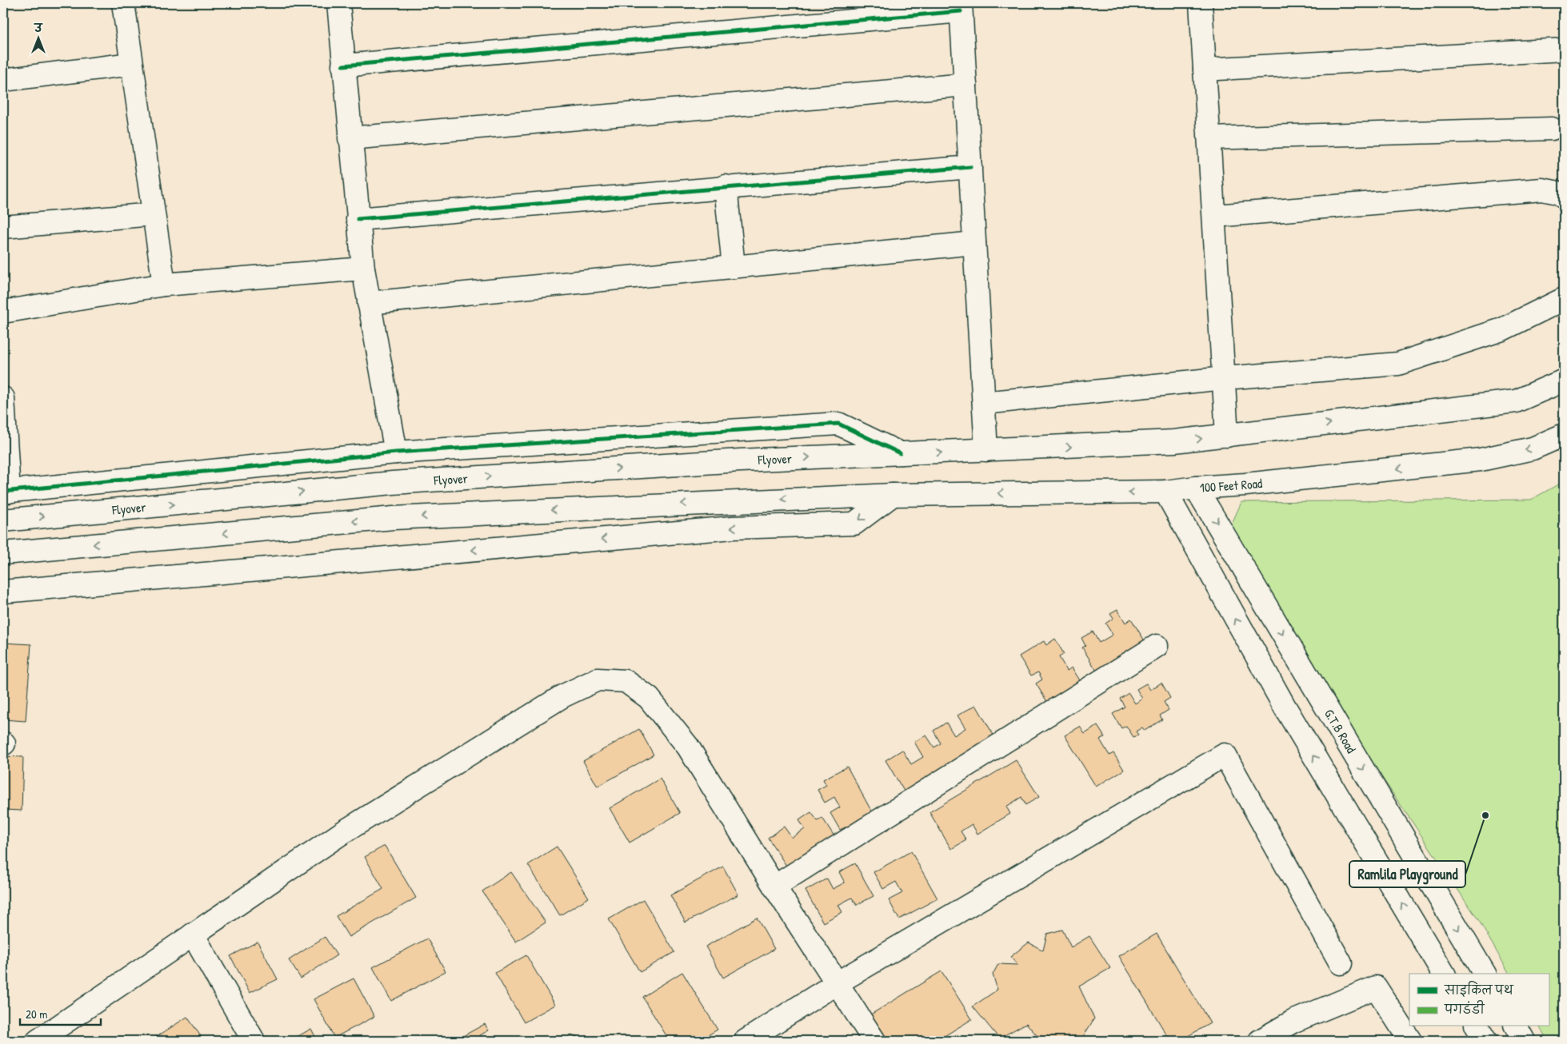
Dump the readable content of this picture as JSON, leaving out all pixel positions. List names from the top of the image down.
{
  "streets": {
    "street": ["Flyover", "100 Feet Road", "G.T.B Road"]
  },
  "crossings": [
    ["100 Feet Road", "G.T.B Road"]
  ],
  "places": ["Ramlila Playground"],
  "legend": ["साइकिल पथ", "पगडंडी"],
  "scale_bar": "20 m",
  "north": "top"
}
